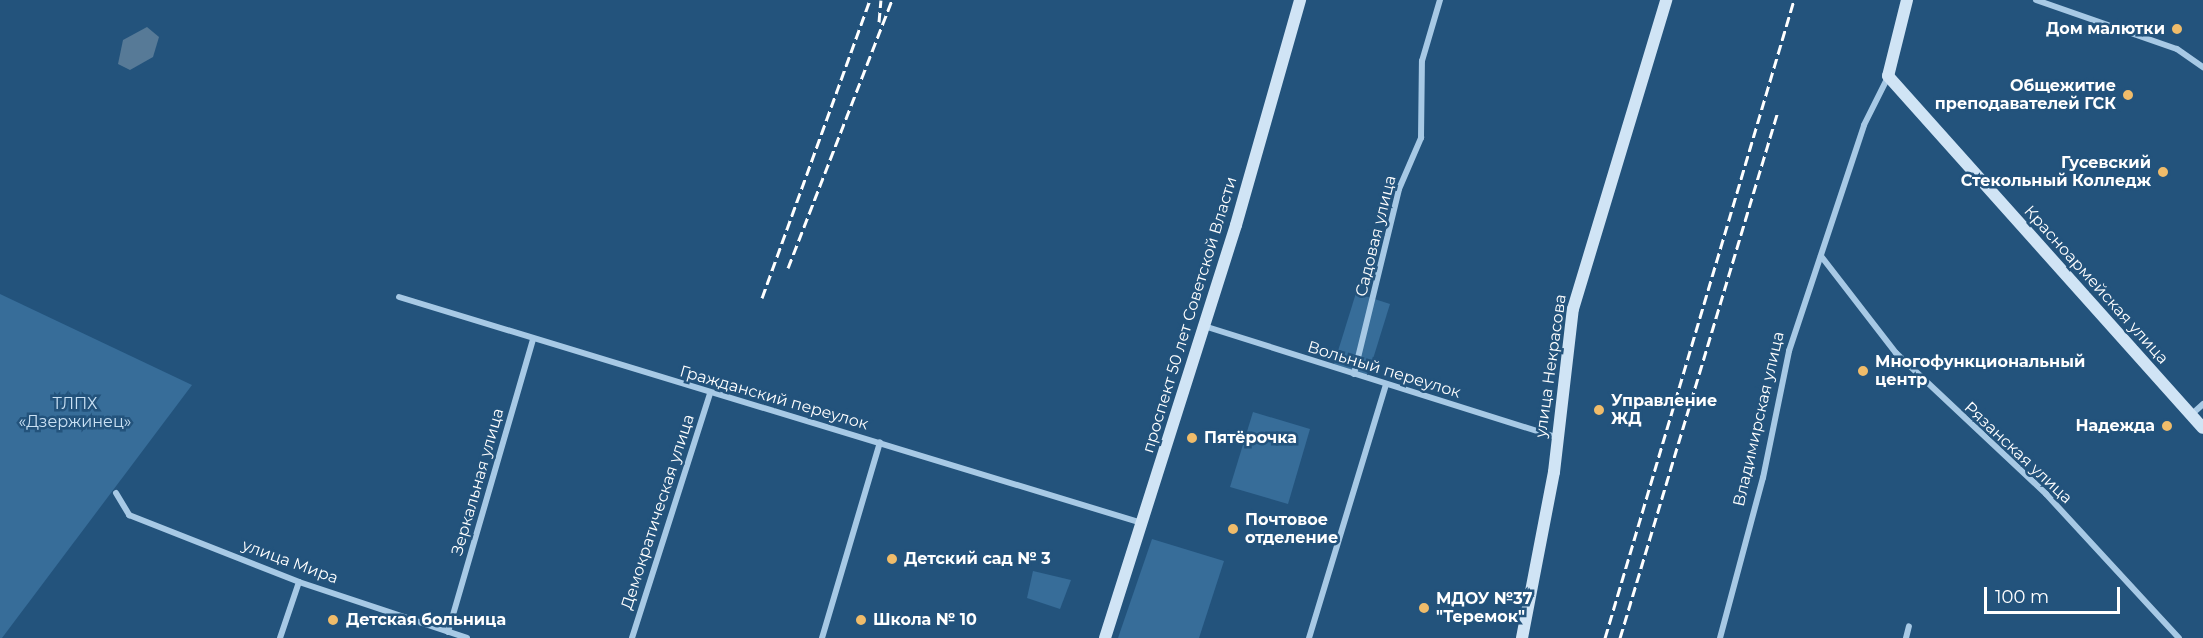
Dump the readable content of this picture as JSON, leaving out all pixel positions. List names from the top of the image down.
{
  "streets": {
    "street": [
      "Садовая улица",
      "Красноармейская улица",
      "проспект 50 лет Советской Власти",
      "улица Некрасова",
      "Вольный переулок",
      "Гражданский переулок",
      "Владимирская улица",
      "Рязанская улица",
      "Зеркальная улица",
      "Демократическая улица",
      "улица Мира"
    ]
  },
  "crossings": [
    ["Садовая улица", "Вольный переулок"],
    ["Красноармейская улица", "Владимирская улица"],
    ["проспект 50 лет Советской Власти", "Вольный переулок"],
    ["проспект 50 лет Советской Власти", "Гражданский переулок"],
    ["улица Некрасова", "Вольный переулок"],
    ["Гражданский переулок", "Зеркальная улица"],
    ["Гражданский переулок", "Демократическая улица"],
    ["Владимирская улица", "Рязанская улица"],
    ["Зеркальная улица", "улица Мира"]
  ],
  "parks": ["ТЛПХ «Дзержинец»"],
  "places": [
    "Дом малютки",
    "Общежитие преподавателей ГСК",
    "Гусевский Стекольный Колледж",
    "Многофункциональный центр",
    "Управление ЖД",
    "Надежда",
    "Пятёрочка",
    "Почтовое отделение",
    "Детский сад № 3",
    "МДОУ №37 \"Теремок\"",
    "Детская больница",
    "Школа № 10"
  ],
  "scale_bar": "100 m"
}
